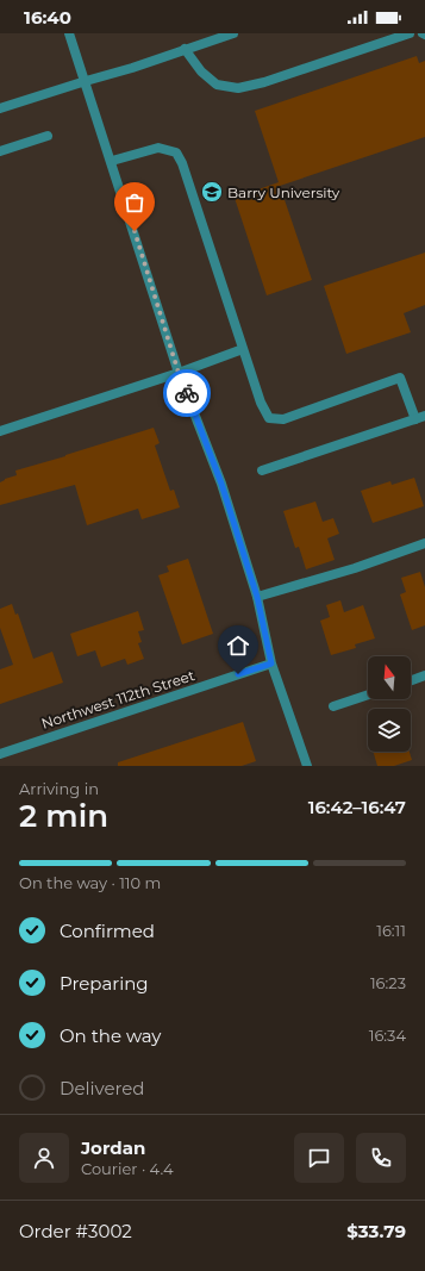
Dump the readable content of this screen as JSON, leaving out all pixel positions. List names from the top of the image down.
{
  "streets": {
    "street": ["Northwest 112th Street"]
  },
  "places": {
    "school or university": ["Barry University"]
  },
  "north": "top",
  "page": {
    "status": "16:40",
    "heading": ["2 min", "Arriving in", "16:42–16:47"],
    "panel": [
      "Jordan",
      "Courier · 4.4",
      "Order #3002",
      "$33.79"
    ],
    "bar": "On the way · 110 m",
    "list": [
      ["Confirmed", "16:11"],
      ["Preparing", "16:23"],
      ["On the way", "16:34"],
      "Delivered"
    ]
  }
}
